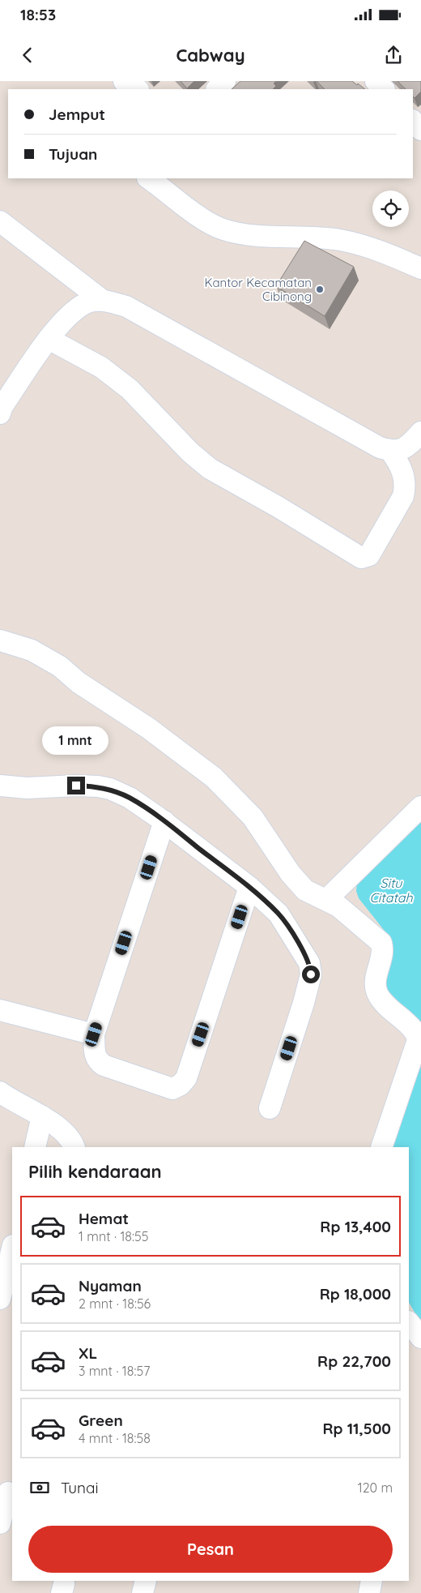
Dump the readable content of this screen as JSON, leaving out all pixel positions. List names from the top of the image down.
{
  "water": ["Situ Citatah"],
  "places": ["Kantor Kecamatan Cibinong"],
  "page": {
    "status": "18:53",
    "header": "Cabway",
    "banner": ["Jemput", "Tujuan"],
    "bubble": "1 mnt",
    "heading": "Pilih kendaraan",
    "list": [
      {
        "name": "Hemat",
        "note": "1 mnt · 18:55",
        "value": "Rp 13,400"
      },
      {
        "name": "Nyaman",
        "note": "2 mnt · 18:56",
        "value": "Rp 18,000"
      },
      {
        "name": "XL",
        "note": "3 mnt · 18:57",
        "value": "Rp 22,700"
      },
      {
        "name": "Green",
        "note": "4 mnt · 18:58",
        "value": "Rp 11,500"
      }
    ],
    "pay": ["Tunai", "120 m"],
    "buttons": "Pesan"
  }
}
